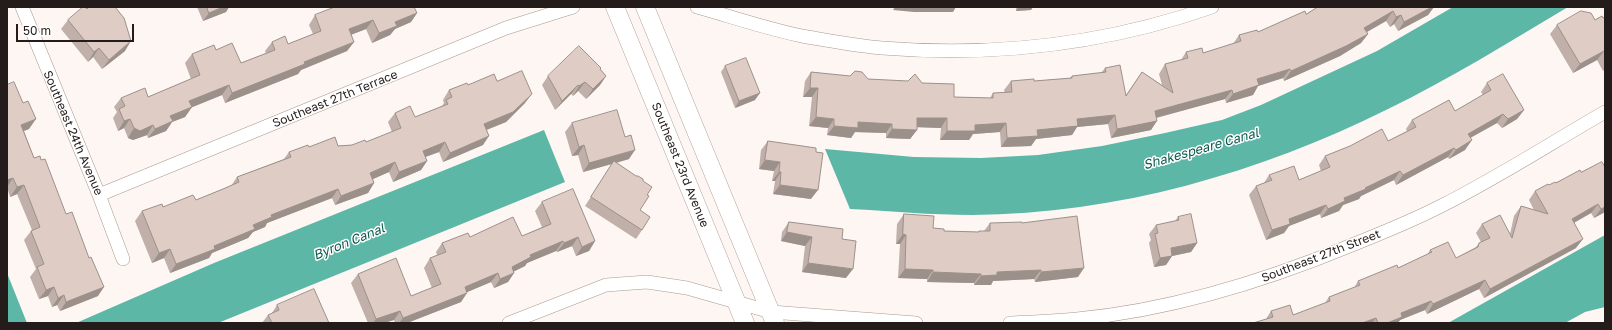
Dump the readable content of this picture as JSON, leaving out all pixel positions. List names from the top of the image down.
{
  "streets": {
    "street": [
      "Southeast 27th Terrace",
      "Southeast 24th Avenue",
      "Southeast 23rd Avenue",
      "Southeast 27th Street"
    ]
  },
  "crossings": [
    ["Southeast 27th Terrace", "Southeast 24th Avenue"]
  ],
  "water": ["Shakespeare Canal", "Byron Canal"],
  "scale_bar": "50 m"
}
